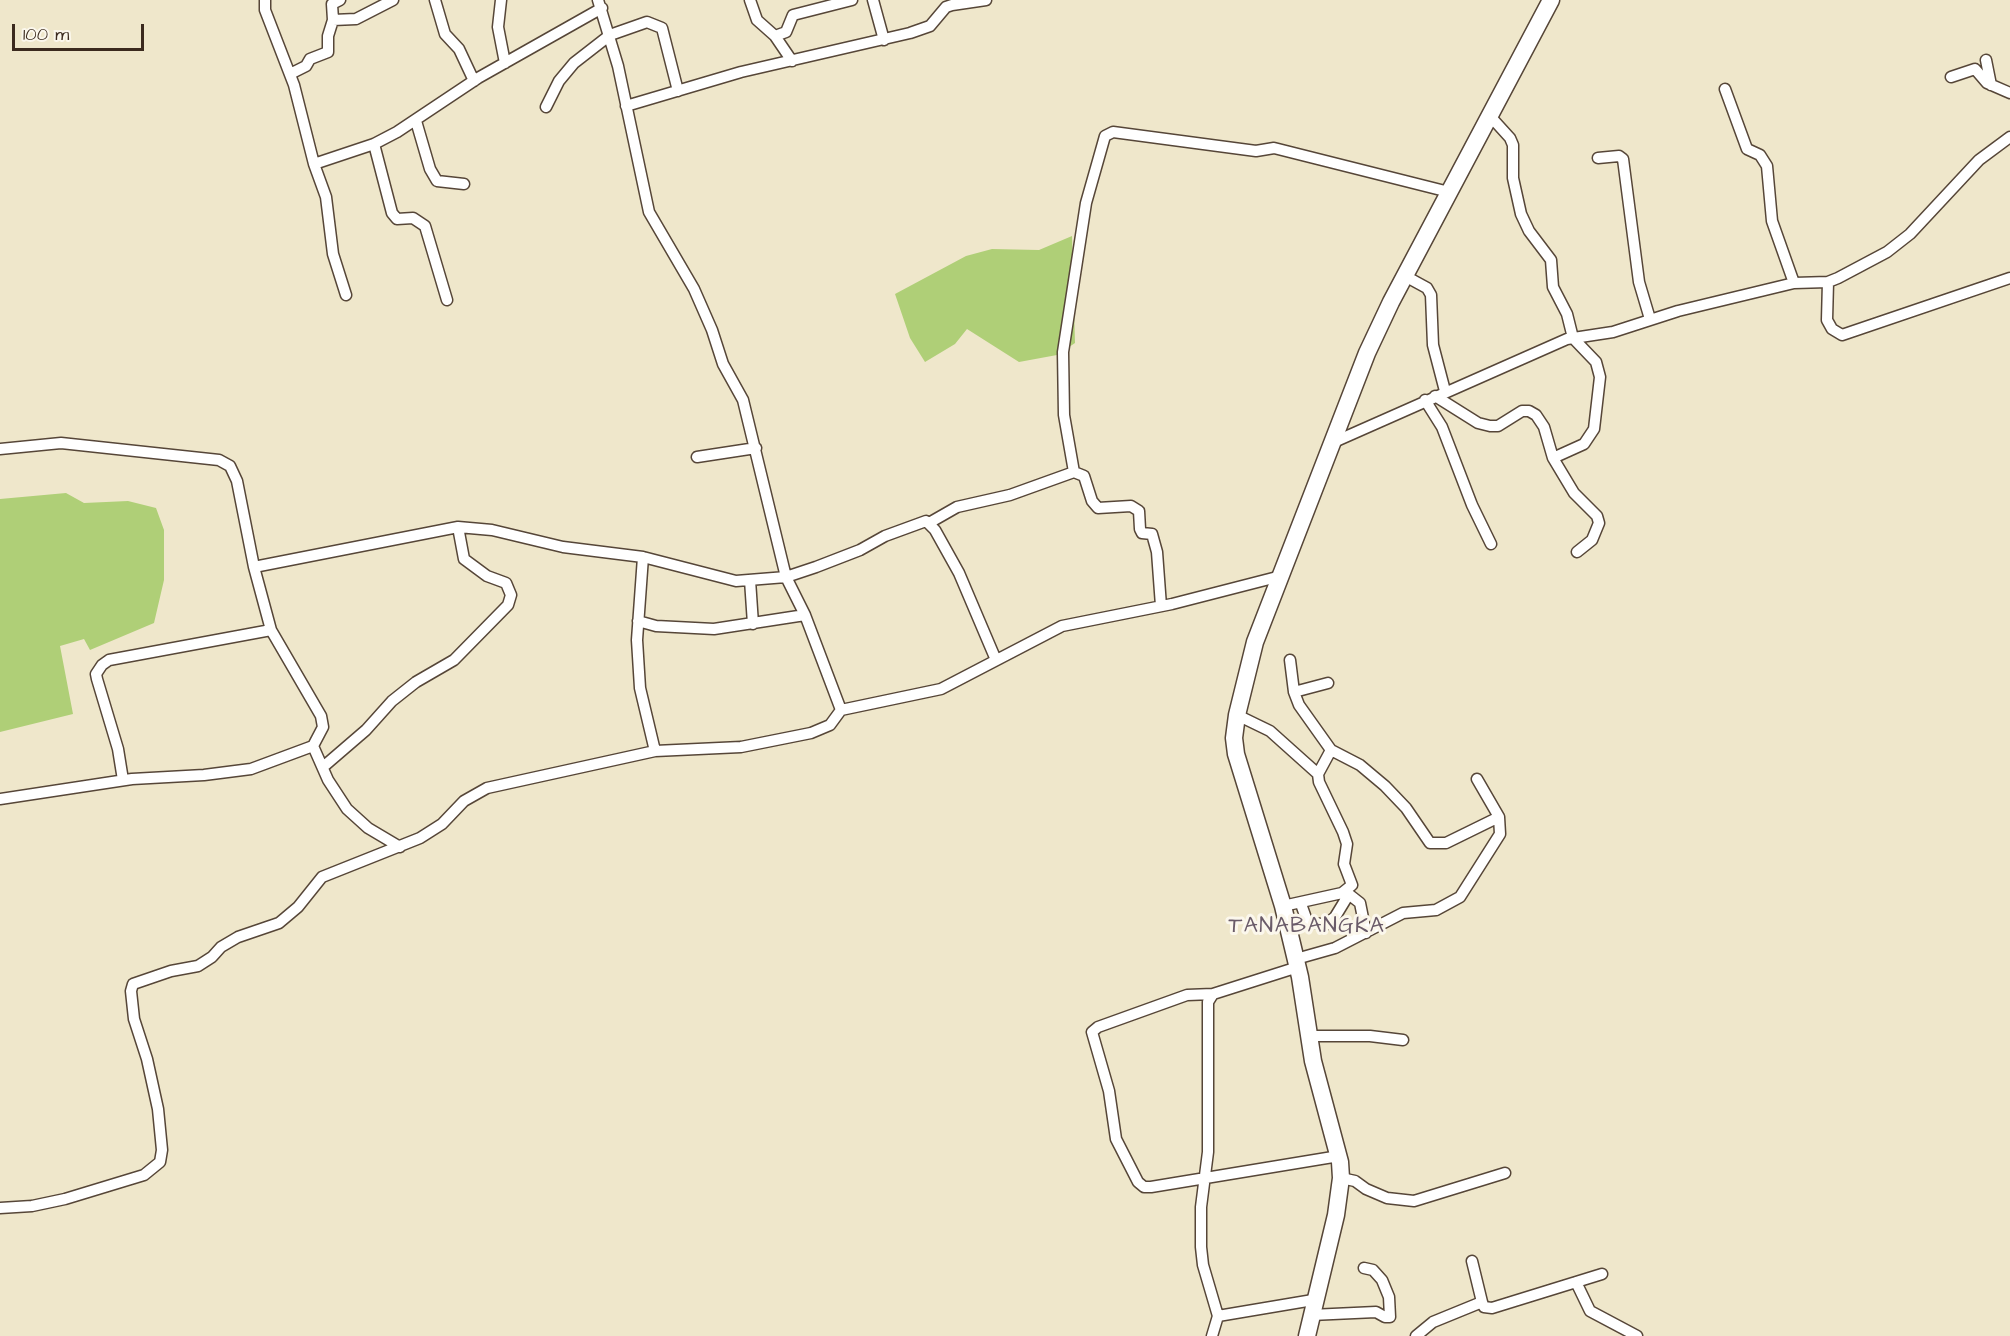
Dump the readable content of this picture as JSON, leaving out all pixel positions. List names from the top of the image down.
{
  "districts": ["TANABANGKA"],
  "scale_bar": "100 m"
}
